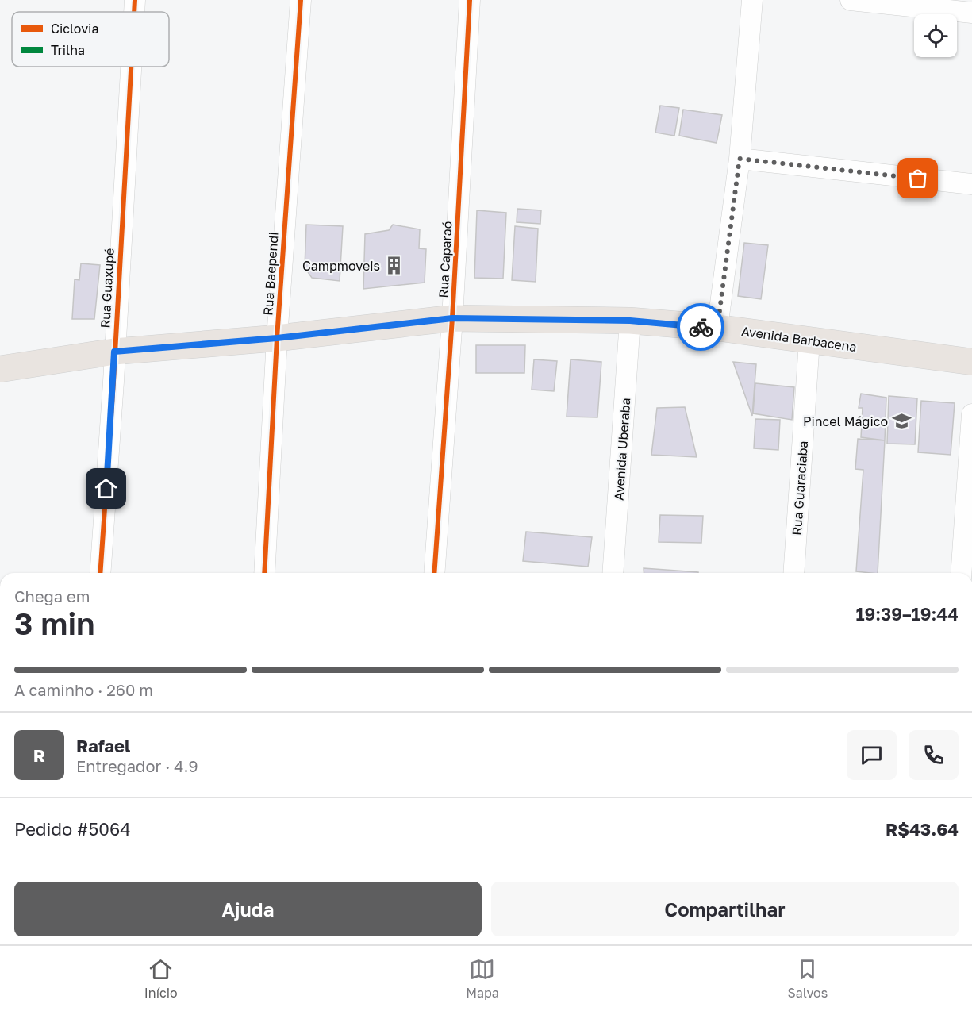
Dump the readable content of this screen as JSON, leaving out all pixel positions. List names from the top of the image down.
{
  "streets": {
    "main road": ["Avenida Barbacena"],
    "street": [
      "Rua Caparaó",
      "Rua Baependi",
      "Rua Guaxupé",
      "Avenida Uberaba",
      "Rua Guaraciaba"
    ]
  },
  "crossings": [
    ["Rua Caparaó", "Avenida Barbacena"],
    ["Rua Baependi", "Avenida Barbacena"],
    ["Rua Guaxupé", "Avenida Barbacena"],
    ["Avenida Barbacena", "Avenida Uberaba"],
    ["Avenida Barbacena", "Rua Guaraciaba"]
  ],
  "places": {
    "building": ["Campmoveis"],
    "school or university": ["Pincel Mágico"]
  },
  "legend": ["Ciclovia", "Trilha"],
  "page": {
    "heading": ["3 min", "Chega em", "19:39–19:44"],
    "panel": [
      "Rafael",
      "Entregador · 4.9",
      "Pedido #5064",
      "R$43.64"
    ],
    "bar": "A caminho · 260 m",
    "round": "R",
    "buttons": ["Ajuda", "Compartilhar"],
    "tabs": ["Início", "Mapa", "Salvos"]
  }
}
